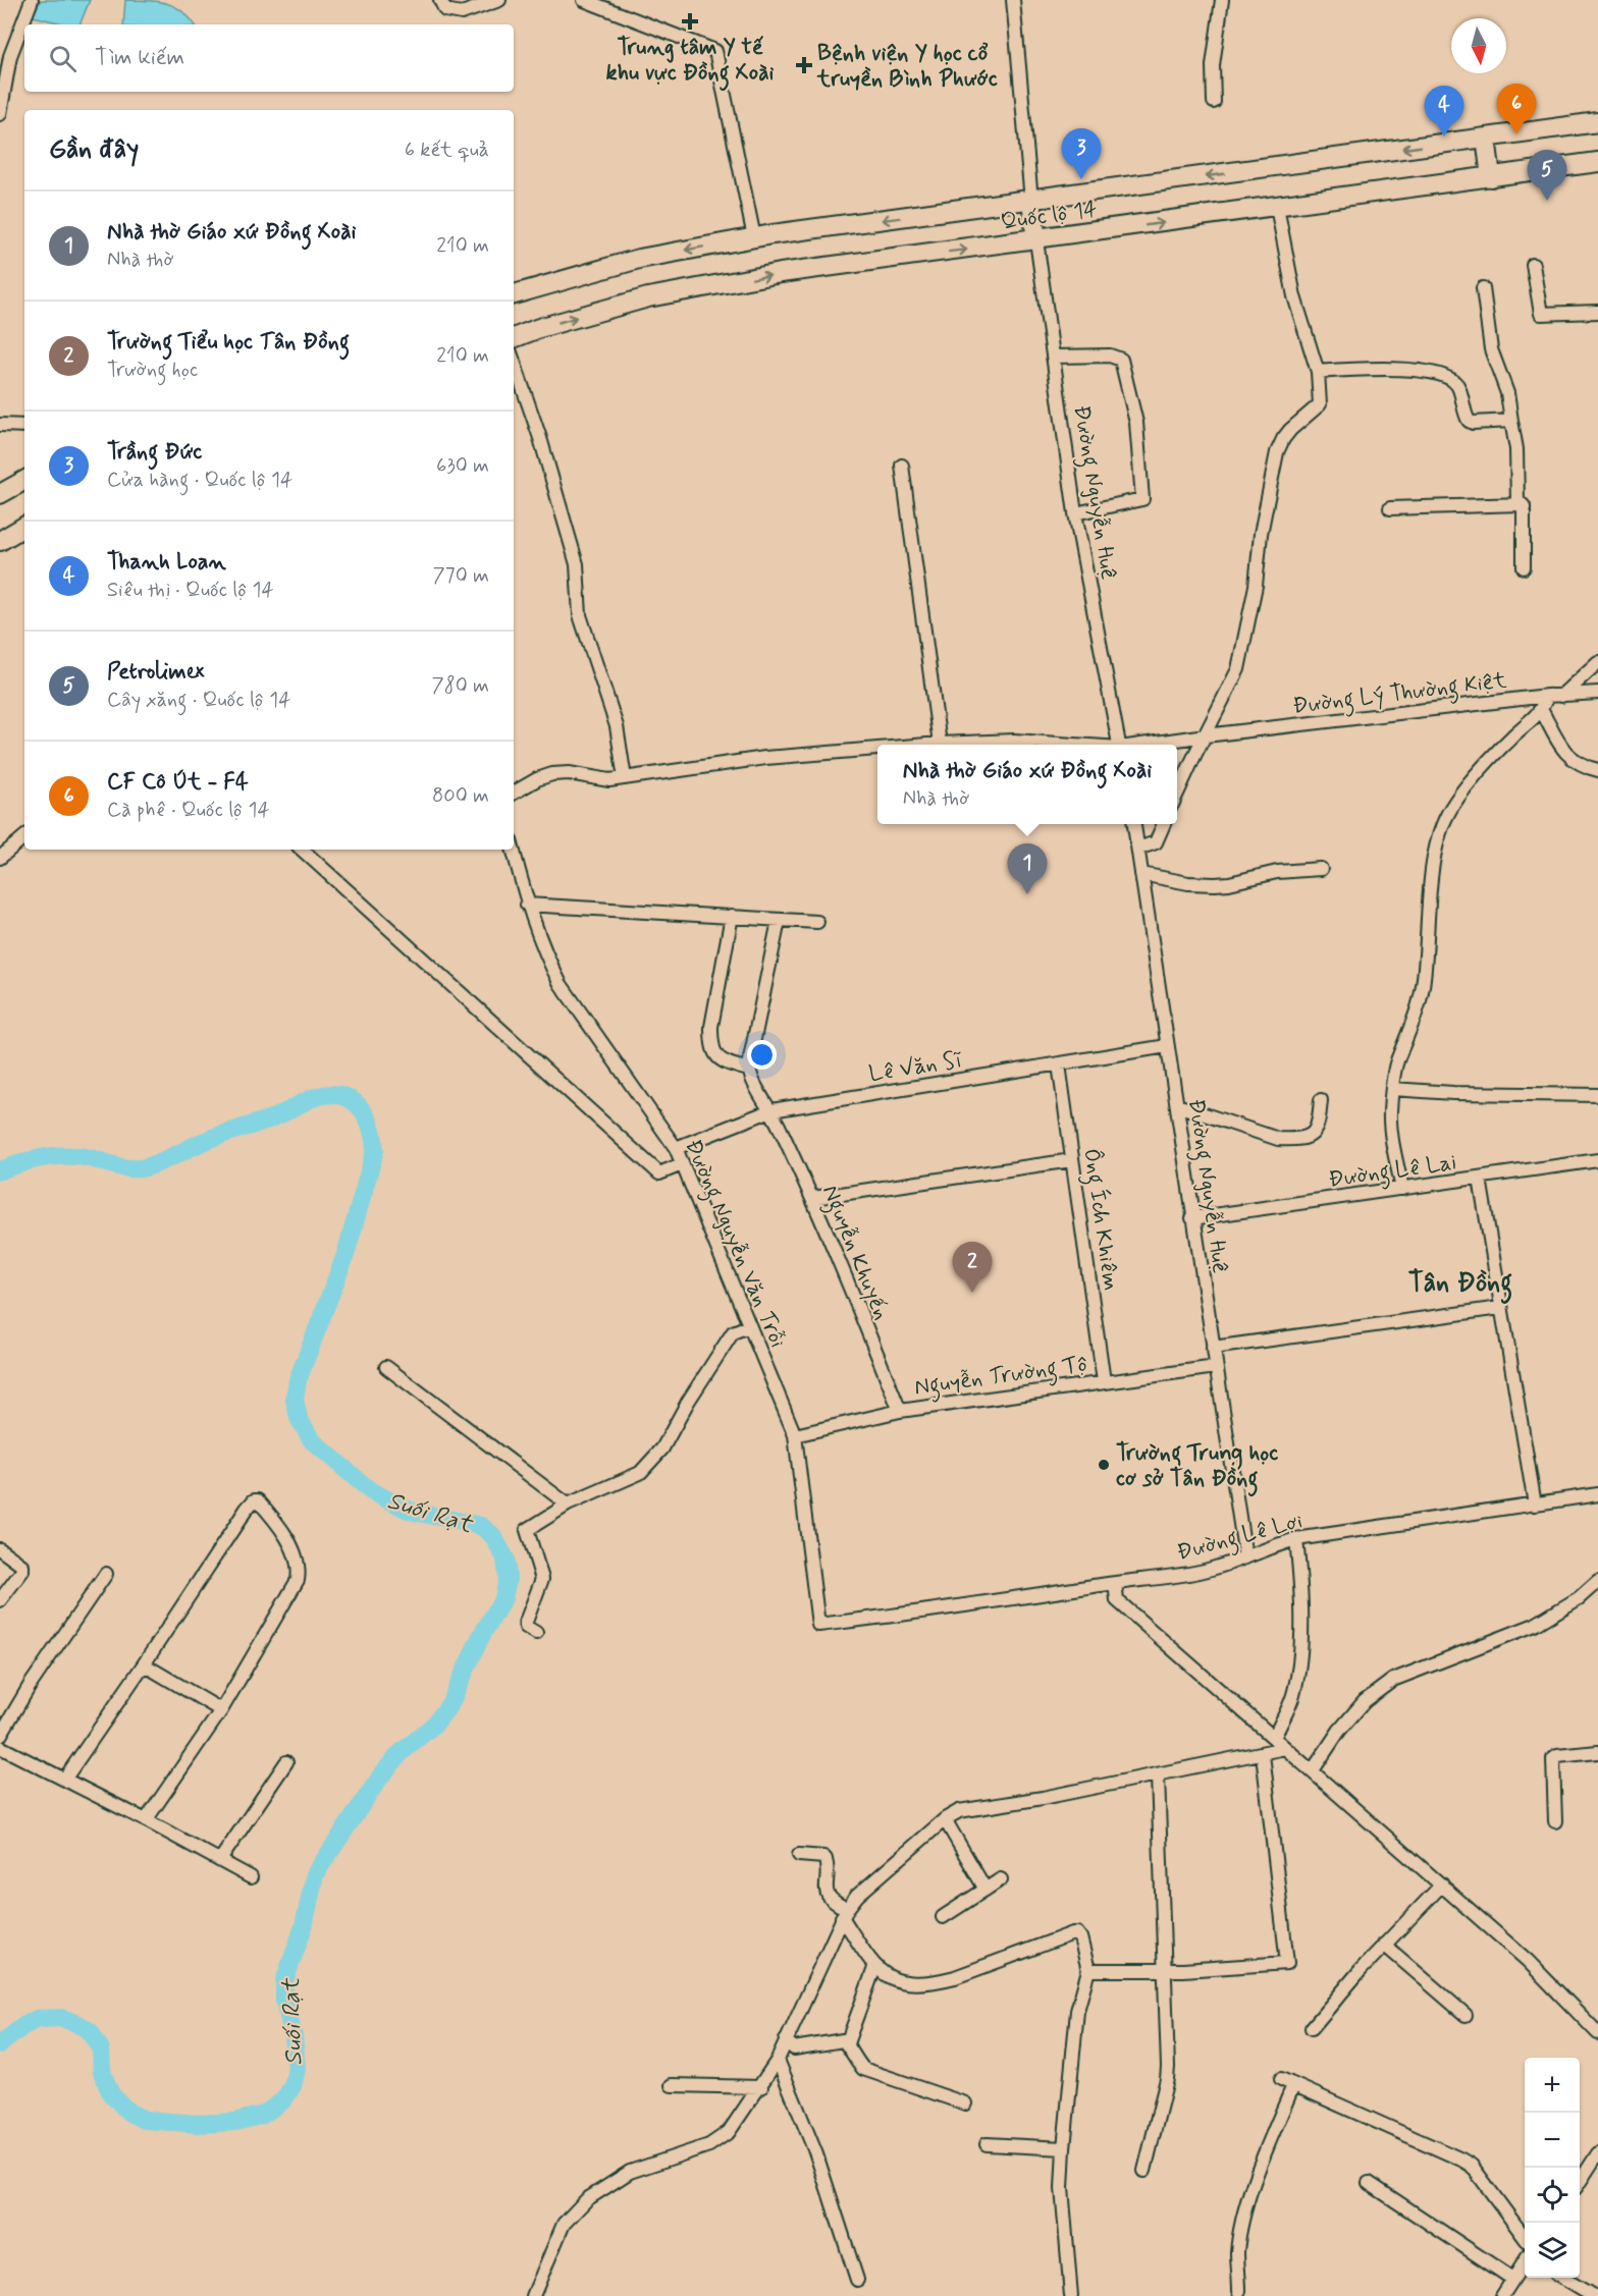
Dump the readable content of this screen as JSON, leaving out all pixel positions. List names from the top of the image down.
{
  "streets": {
    "highway": ["Quốc lộ 14"],
    "street": [
      "Đường Nguyễn Huệ",
      "Đường Lý Thường Kiệt",
      "Lê Văn Sĩ",
      "Đường Lê Lai",
      "Ông Ích Khiêm",
      "Đường Nguyễn Văn Trỗi",
      "Nguyễn Khuyến",
      "Nguyễn Trường Tộ",
      "Đường Lê Lợi"
    ]
  },
  "crossings": [
    ["Quốc lộ 14", "Đường Nguyễn Huệ"],
    ["Đường Nguyễn Huệ", "Lê Văn Sĩ"],
    ["Đường Nguyễn Huệ", "Đường Lê Lai"],
    ["Đường Nguyễn Huệ", "Nguyễn Trường Tộ"],
    ["Đường Nguyễn Huệ", "Đường Lê Lợi"],
    ["Lê Văn Sĩ", "Ông Ích Khiêm"],
    ["Lê Văn Sĩ", "Đường Nguyễn Văn Trỗi"],
    ["Lê Văn Sĩ", "Nguyễn Khuyến"],
    ["Ông Ích Khiêm", "Nguyễn Trường Tộ"],
    ["Đường Nguyễn Văn Trỗi", "Nguyễn Trường Tộ"],
    ["Đường Nguyễn Văn Trỗi", "Đường Lê Lợi"],
    ["Nguyễn Khuyến", "Nguyễn Trường Tộ"]
  ],
  "districts": ["Tân Đồng"],
  "water": ["Suối Rạt"],
  "places": {
    "health": ["Trung tâm Y tế khu vực Đồng Xoài", "Bệnh viện Y học cổ truyền Bình Phước"],
    "other": ["Trường Trung học cơ sở Tân Đồng"]
  },
  "north": "bottom",
  "page": {
    "search": "Tìm kiếm",
    "pins": [
      "6",
      "4",
      "3",
      "5",
      "1",
      "2"
    ],
    "heading": ["Gần đây", "6 kết quả"],
    "list": [
      {
        "mark": "1",
        "name": "Nhà thờ Giáo xứ Đồng Xoài",
        "note": "Nhà thờ",
        "value": "210 m"
      },
      {
        "mark": "2",
        "name": "Trường Tiểu học Tân Đồng",
        "note": "Trường học",
        "value": "210 m"
      },
      {
        "mark": "3",
        "name": "Trầng Đức",
        "note": "Cửa hàng · Quốc lộ 14",
        "value": "630 m"
      },
      {
        "mark": "4",
        "name": "Thanh Loan",
        "note": "Siêu thị · Quốc lộ 14",
        "value": "770 m"
      },
      {
        "mark": "5",
        "name": "Petrolimex",
        "note": "Cây xăng · Quốc lộ 14",
        "value": "780 m"
      },
      {
        "mark": "6",
        "name": "CF Cô Út - F4",
        "note": "Cà phê · Quốc lộ 14",
        "value": "800 m"
      }
    ],
    "popup": ["Nhà thờ Giáo xứ Đồng Xoài", "Nhà thờ"],
    "map_buttons": ["+", "−"]
  }
}
